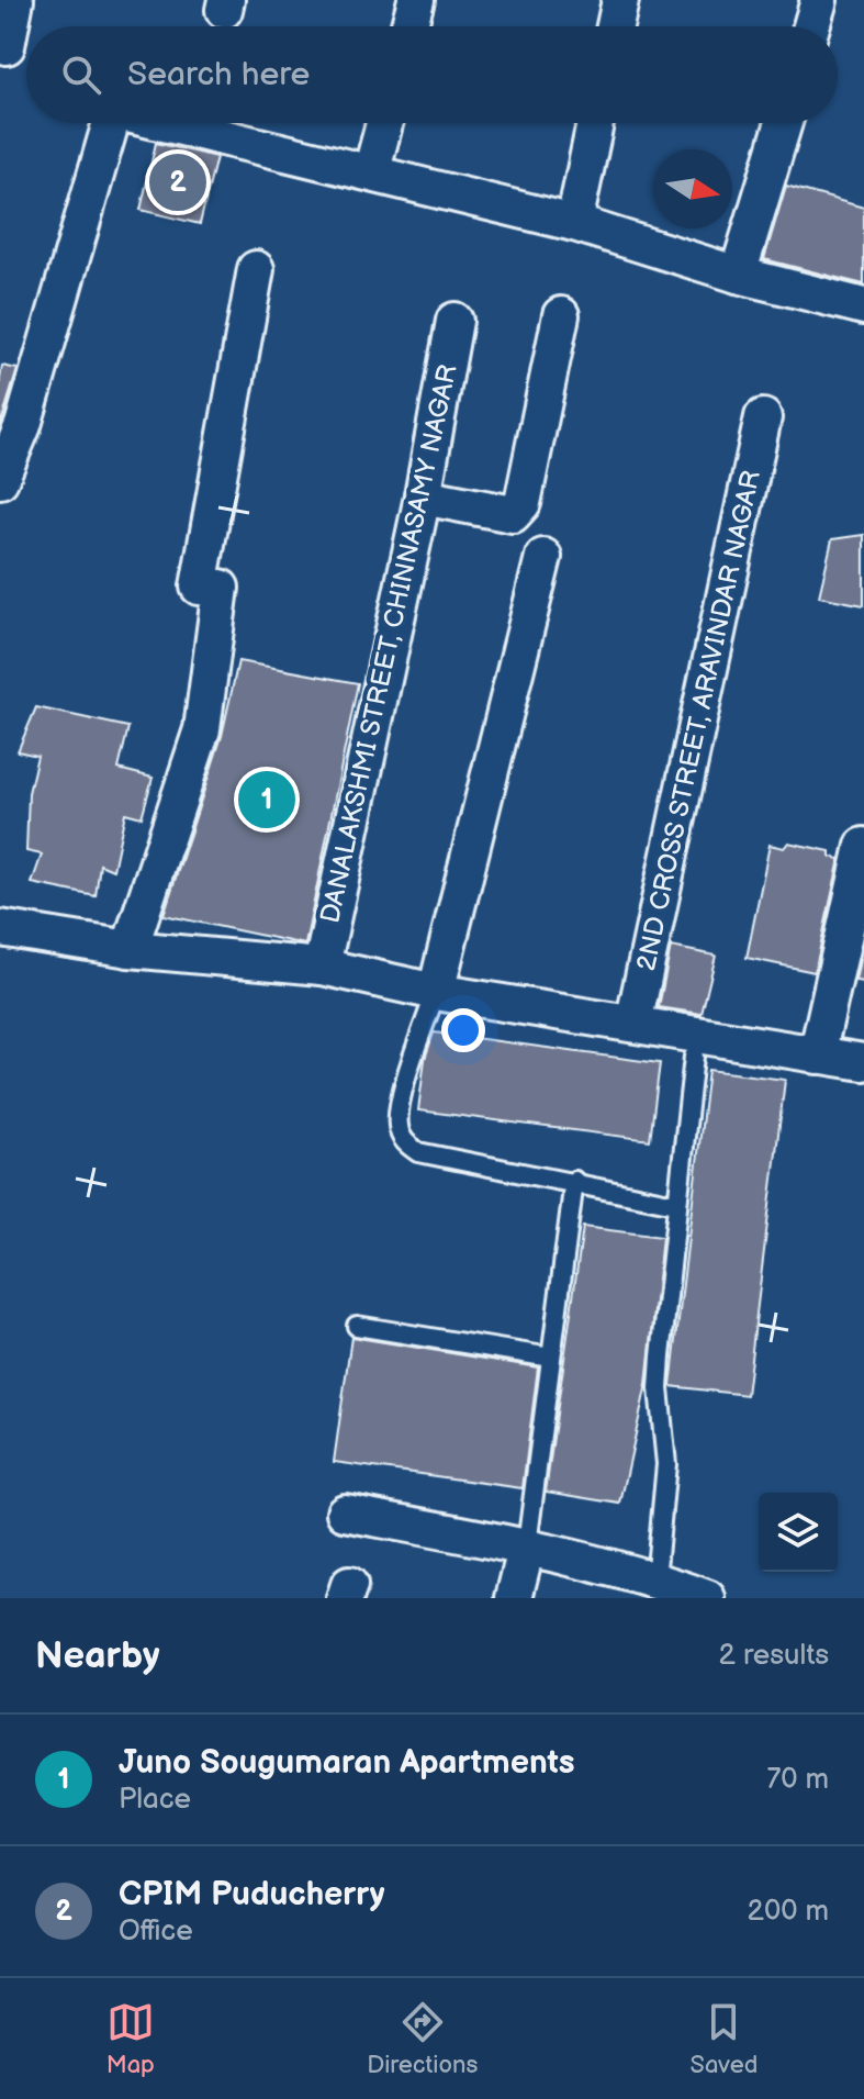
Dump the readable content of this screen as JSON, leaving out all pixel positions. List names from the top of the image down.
{
  "streets": {
    "street": ["DANALAKSHMI STREET, CHINNASAMY NAGAR", "2ND CROSS STREET, ARAVINDAR NAGAR"]
  },
  "north": "right",
  "page": {
    "search": "Search here",
    "pins": ["2", "1"],
    "heading": ["Nearby", "2 results"],
    "list": [
      {
        "mark": "1",
        "name": "Juno Sougumaran Apartments",
        "note": "Place",
        "value": "70 m"
      },
      {
        "mark": "2",
        "name": "CPIM Puducherry",
        "note": "Office",
        "value": "200 m"
      }
    ],
    "nav": ["Map", "Directions", "Saved"]
  }
}
